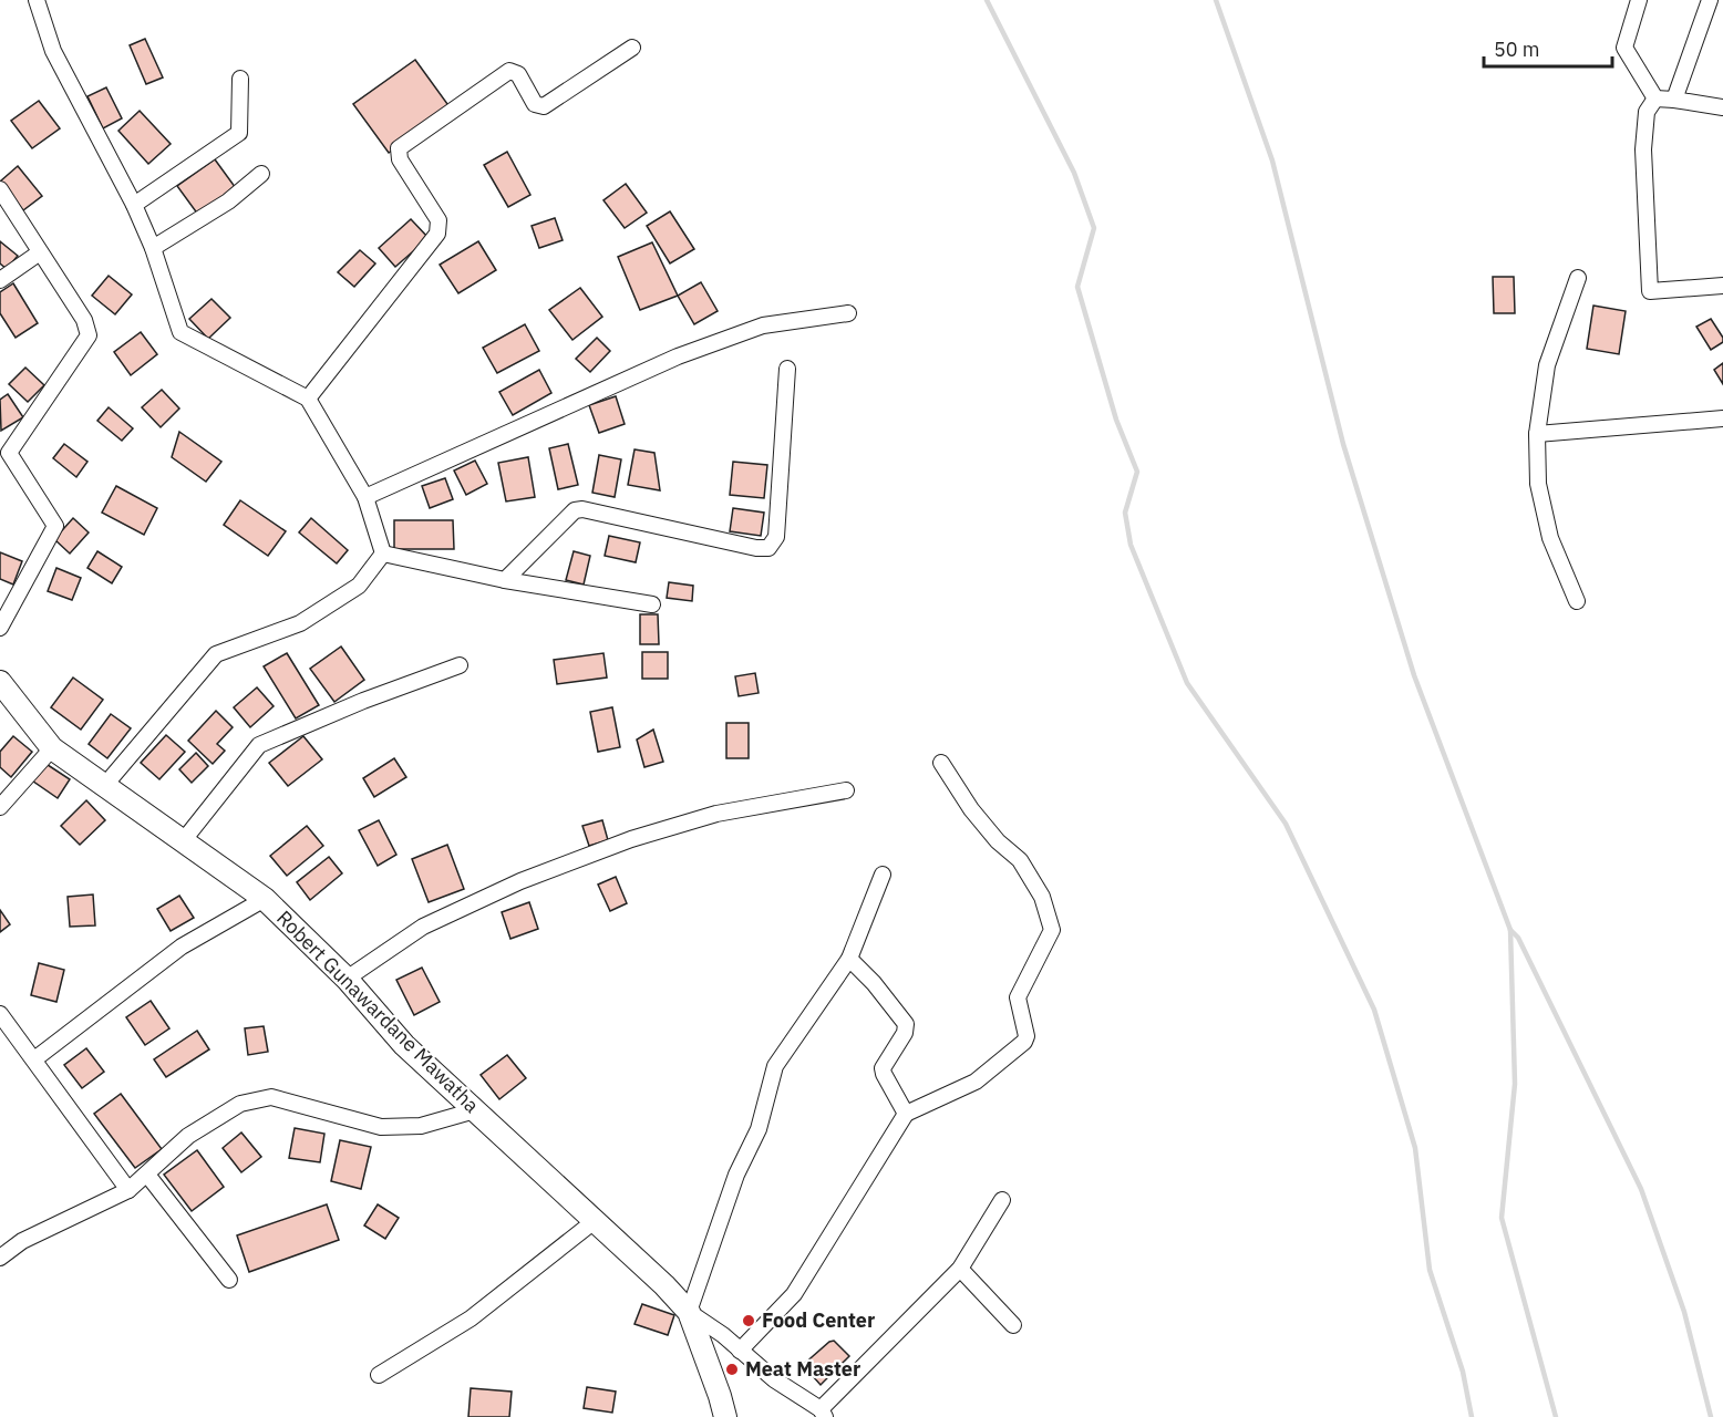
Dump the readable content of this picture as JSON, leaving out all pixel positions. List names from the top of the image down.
{
  "streets": {
    "street": ["Robert Gunawardane Mawatha"]
  },
  "places": ["Food Center", "Meat Master"],
  "scale_bar": "50 m"
}
